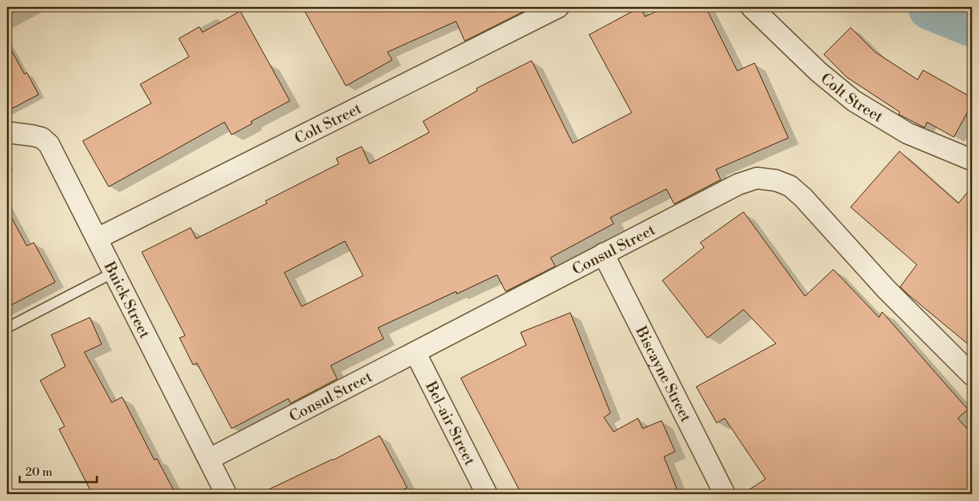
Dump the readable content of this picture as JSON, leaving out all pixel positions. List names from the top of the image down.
{
  "streets": {
    "street": [
      "Colt Street",
      "Consul Street",
      "Buick Street",
      "Biscayne Street",
      "Bel-air Street"
    ]
  },
  "crossings": [
    ["Colt Street", "Buick Street"],
    ["Consul Street", "Buick Street"],
    ["Consul Street", "Biscayne Street"],
    ["Consul Street", "Bel-air Street"]
  ],
  "scale_bar": "20 m"
}
